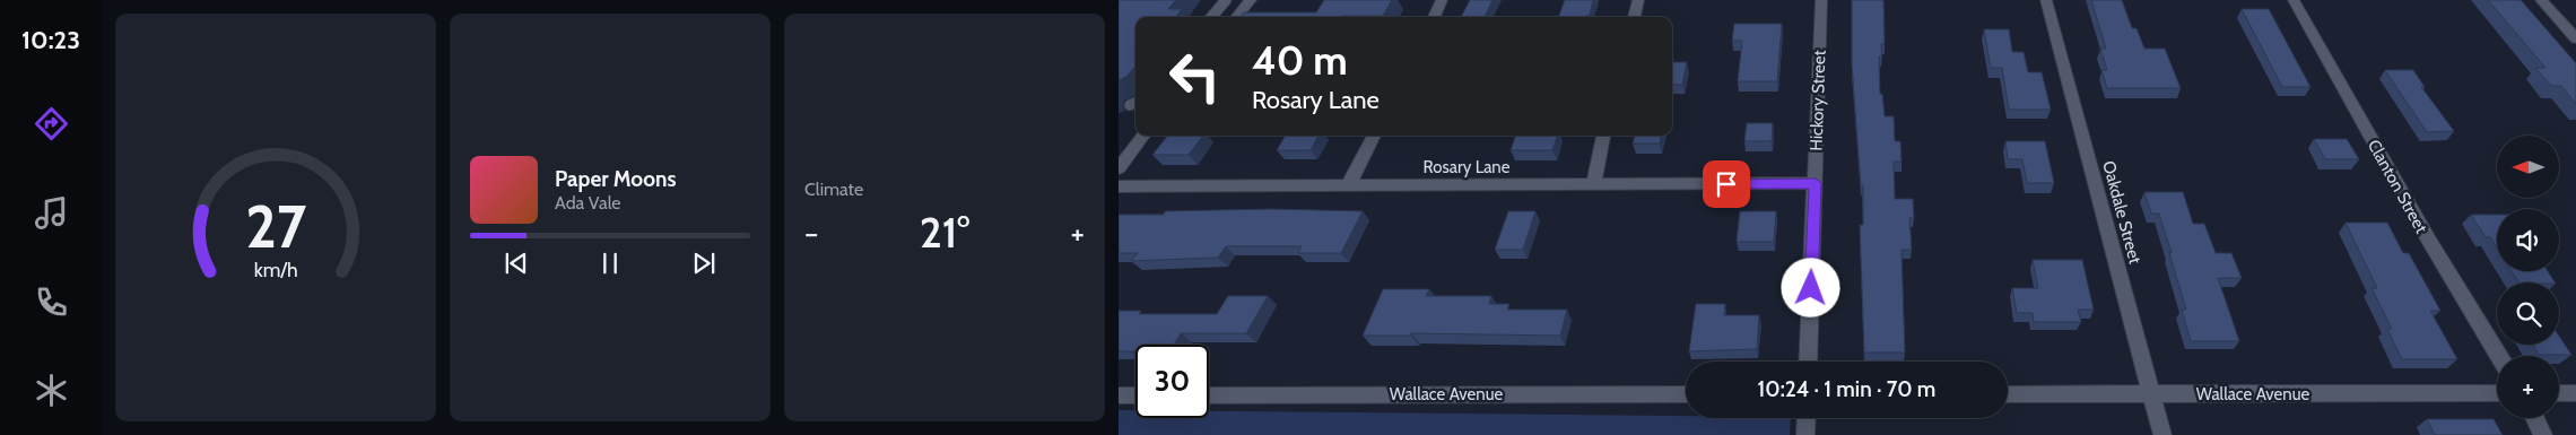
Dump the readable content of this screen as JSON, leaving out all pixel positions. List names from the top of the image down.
{
  "streets": {
    "street": [
      "Hickory Street",
      "Rosary Lane",
      "Clanton Street",
      "Oakdale Street",
      "Wallace Avenue"
    ]
  },
  "crossings": [
    ["Hickory Street", "Rosary Lane"],
    ["Oakdale Street", "Wallace Avenue"]
  ],
  "north": "left",
  "page": {
    "tabs": "10:23",
    "tile": "Climate",
    "turn": ["40 m", "Rosary Lane"],
    "map_buttons": "+",
    "song": ["Paper Moons", "Ada Vale"],
    "heat": ["−", "21°", "+"],
    "limit": "30",
    "trip": "10:24 · 1 min · 70 m",
    "gauge": ["27", "km/h"]
  }
}
